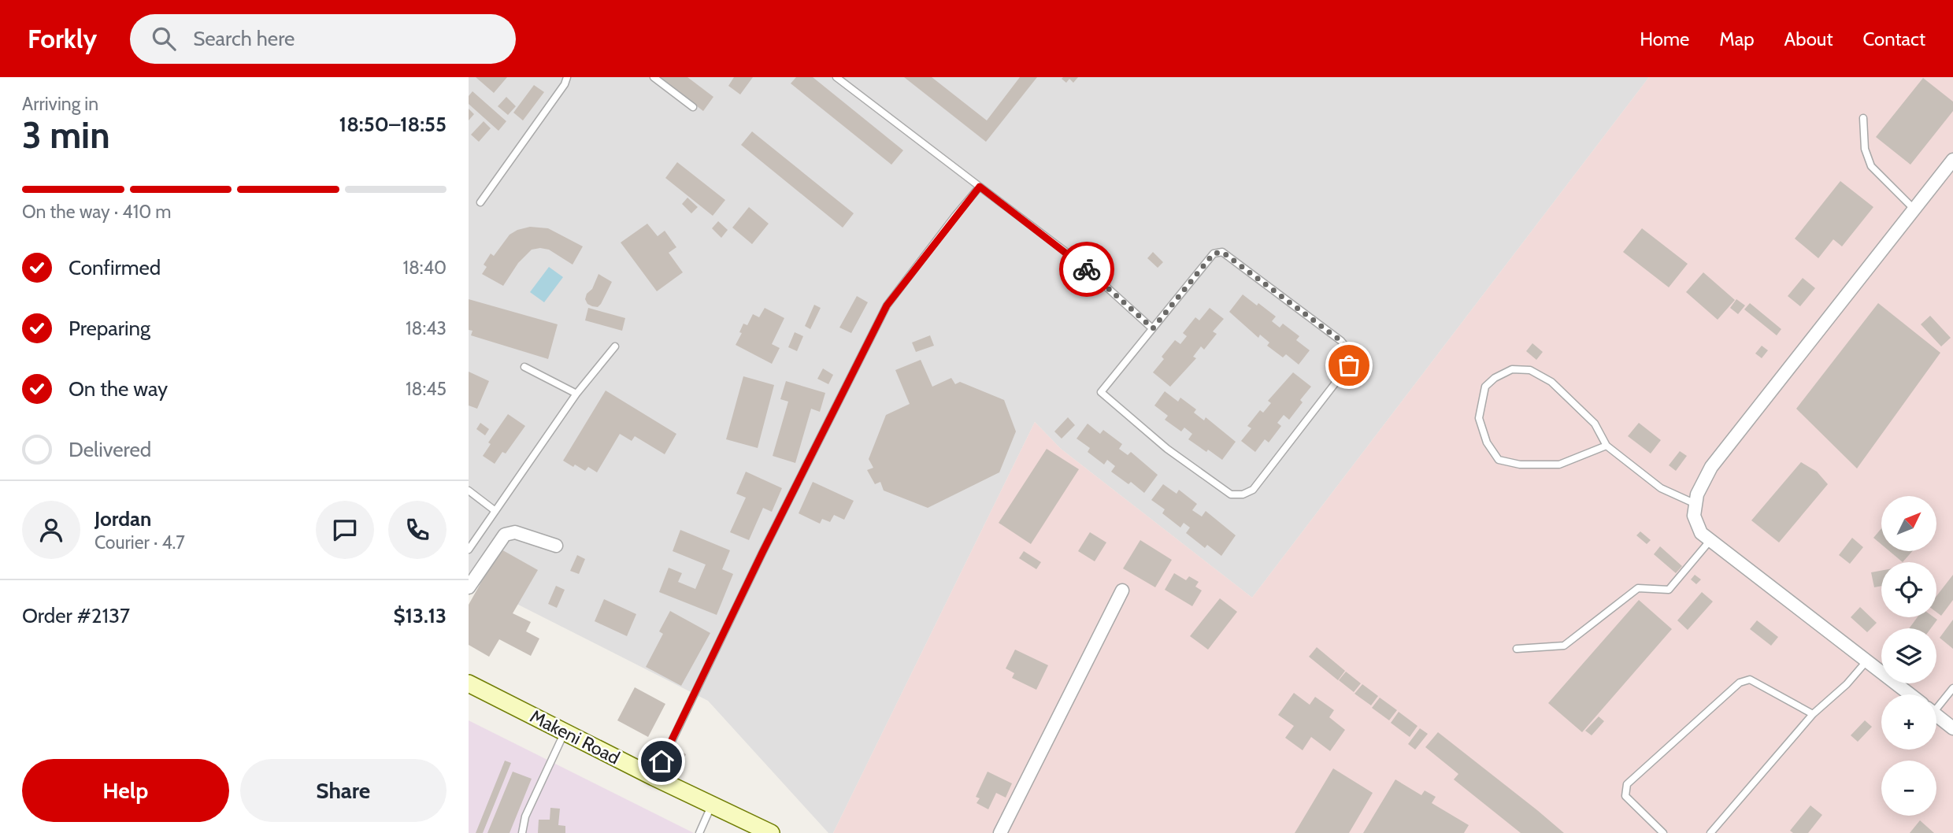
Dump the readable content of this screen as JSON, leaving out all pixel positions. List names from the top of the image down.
{
  "streets": {
    "main road": ["Makeni Road"]
  },
  "north": "top right",
  "page": {
    "header": "Forkly",
    "search": "Search here",
    "nav": [
      "Home",
      "Map",
      "About",
      "Contact"
    ],
    "heading": ["3 min", "Arriving in", "18:50–18:55"],
    "panel": [
      "Jordan",
      "Courier · 4.7",
      "Order #2137",
      "$13.13"
    ],
    "bar": "On the way · 410 m",
    "list": [
      ["Confirmed", "18:40"],
      ["Preparing", "18:43"],
      ["On the way", "18:45"],
      "Delivered"
    ],
    "map_buttons": ["+", "−"],
    "buttons": ["Help", "Share"]
  }
}
